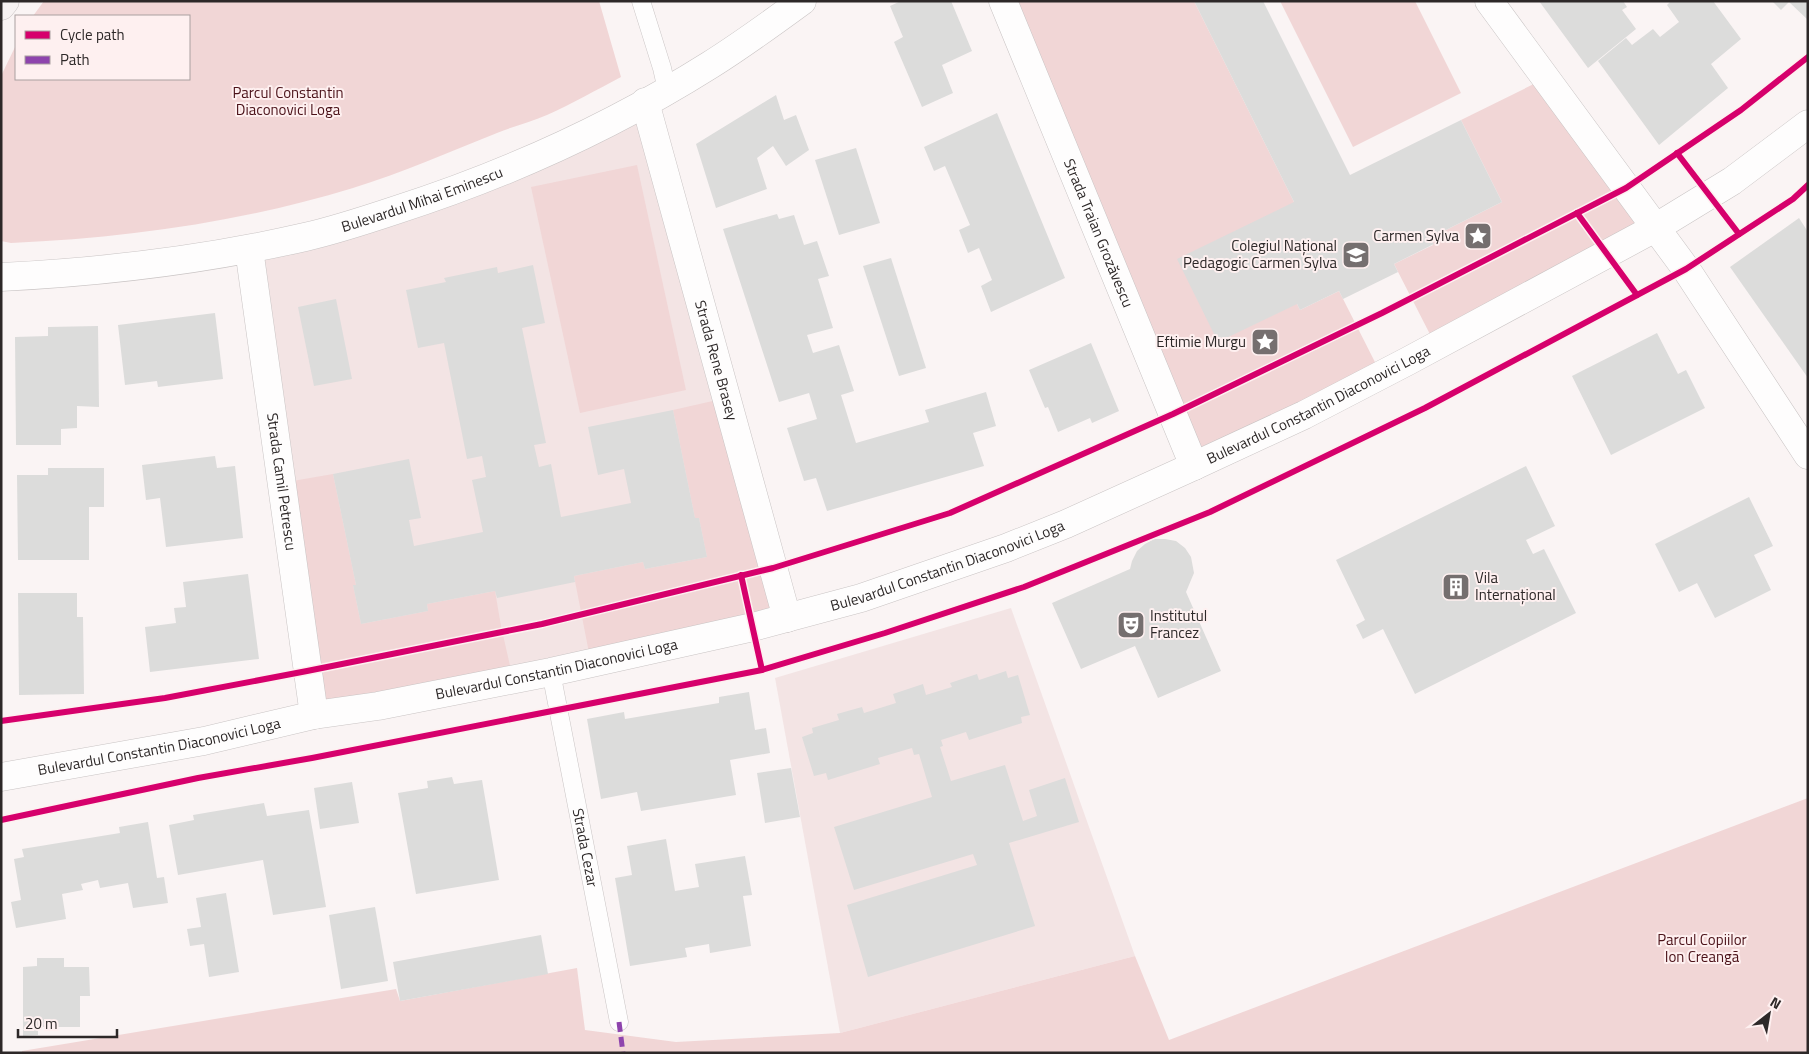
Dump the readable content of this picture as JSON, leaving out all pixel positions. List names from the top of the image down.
{
  "streets": {
    "street": [
      "Bulevardul Mihai Eminescu",
      "Strada Traian Grozăvescu",
      "Strada Rene Brasey",
      "Bulevardul Constantin Diaconovici Loga",
      "Strada Camil Petrescu"
    ],
    "lane": ["Strada Cezar"]
  },
  "crossings": [
    ["Bulevardul Mihai Eminescu", "Strada Rene Brasey"],
    ["Bulevardul Mihai Eminescu", "Strada Camil Petrescu"],
    ["Strada Traian Grozăvescu", "Bulevardul Constantin Diaconovici Loga"],
    ["Strada Rene Brasey", "Bulevardul Constantin Diaconovici Loga"],
    ["Bulevardul Constantin Diaconovici Loga", "Strada Camil Petrescu"],
    ["Bulevardul Constantin Diaconovici Loga", "Strada Cezar"]
  ],
  "parks": ["Parcul Constantin Diaconovici Loga", "Parcul Copiilor Ion Creangă"],
  "places": {
    "place": ["Carmen Sylva", "Eftimie Murgu"],
    "school or university": ["Colegiul Național Pedagogic Carmen Sylva"],
    "building": ["Vila Internațional"],
    "theatre": ["Institutul Francez"]
  },
  "legend": ["Cycle path", "Path"],
  "scale_bar": "20 m",
  "north": "top right"
}
